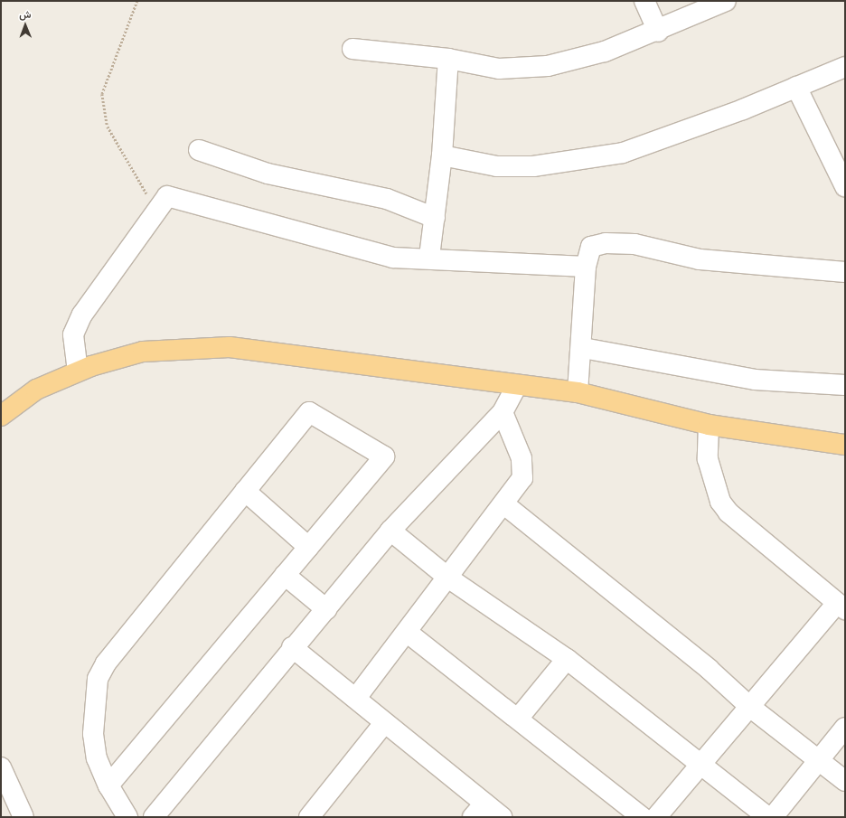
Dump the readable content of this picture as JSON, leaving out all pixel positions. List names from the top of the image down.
{
  "north": "top"
}
